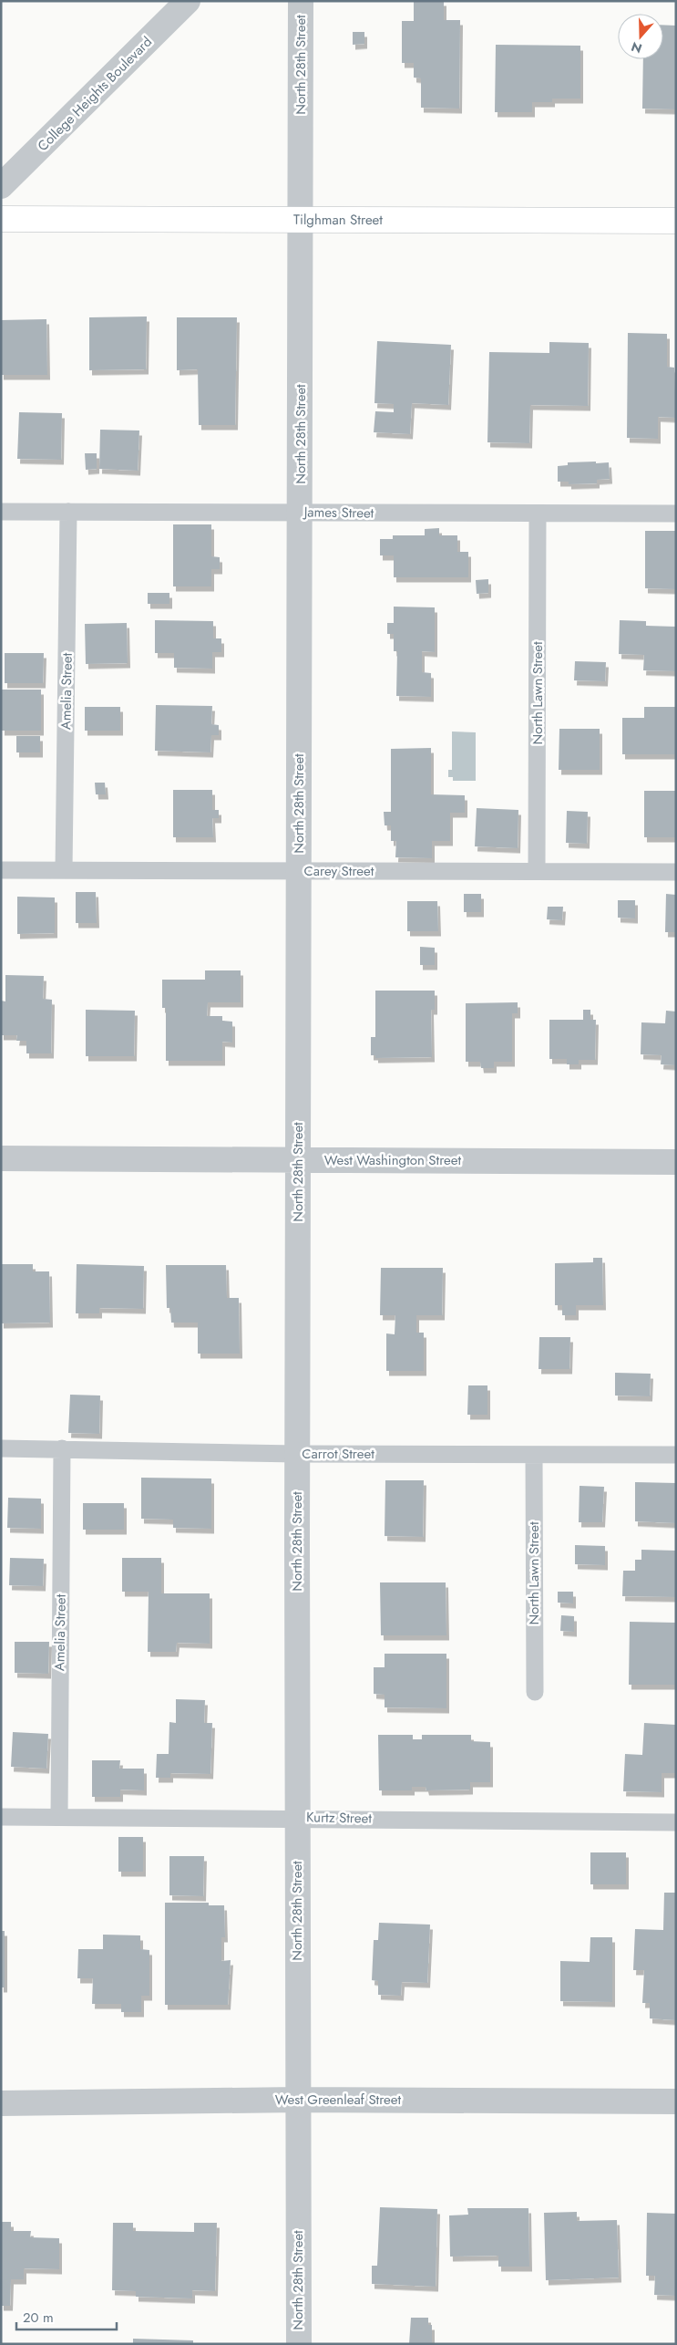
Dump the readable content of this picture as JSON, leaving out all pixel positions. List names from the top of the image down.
{
  "streets": {
    "main road": ["Tilghman Street"],
    "street": [
      "North 28th Street",
      "College Heights Boulevard",
      "West Washington Street",
      "West Greenleaf Street"
    ],
    "lane": [
      "James Street",
      "Amelia Street",
      "North Lawn Street",
      "Carey Street",
      "Carrot Street",
      "Kurtz Street"
    ]
  },
  "crossings": [
    ["North 28th Street", "Tilghman Street"],
    ["North 28th Street", "James Street"],
    ["North 28th Street", "Carey Street"],
    ["North 28th Street", "West Washington Street"],
    ["North 28th Street", "Carrot Street"],
    ["North 28th Street", "Kurtz Street"],
    ["North 28th Street", "West Greenleaf Street"],
    ["James Street", "Amelia Street"],
    ["James Street", "North Lawn Street"],
    ["Amelia Street", "Carey Street"],
    ["Amelia Street", "Carrot Street"],
    ["Amelia Street", "Kurtz Street"],
    ["North Lawn Street", "Carey Street"],
    ["North Lawn Street", "Carrot Street"]
  ],
  "scale_bar": "20 m",
  "north": "bottom"
}
